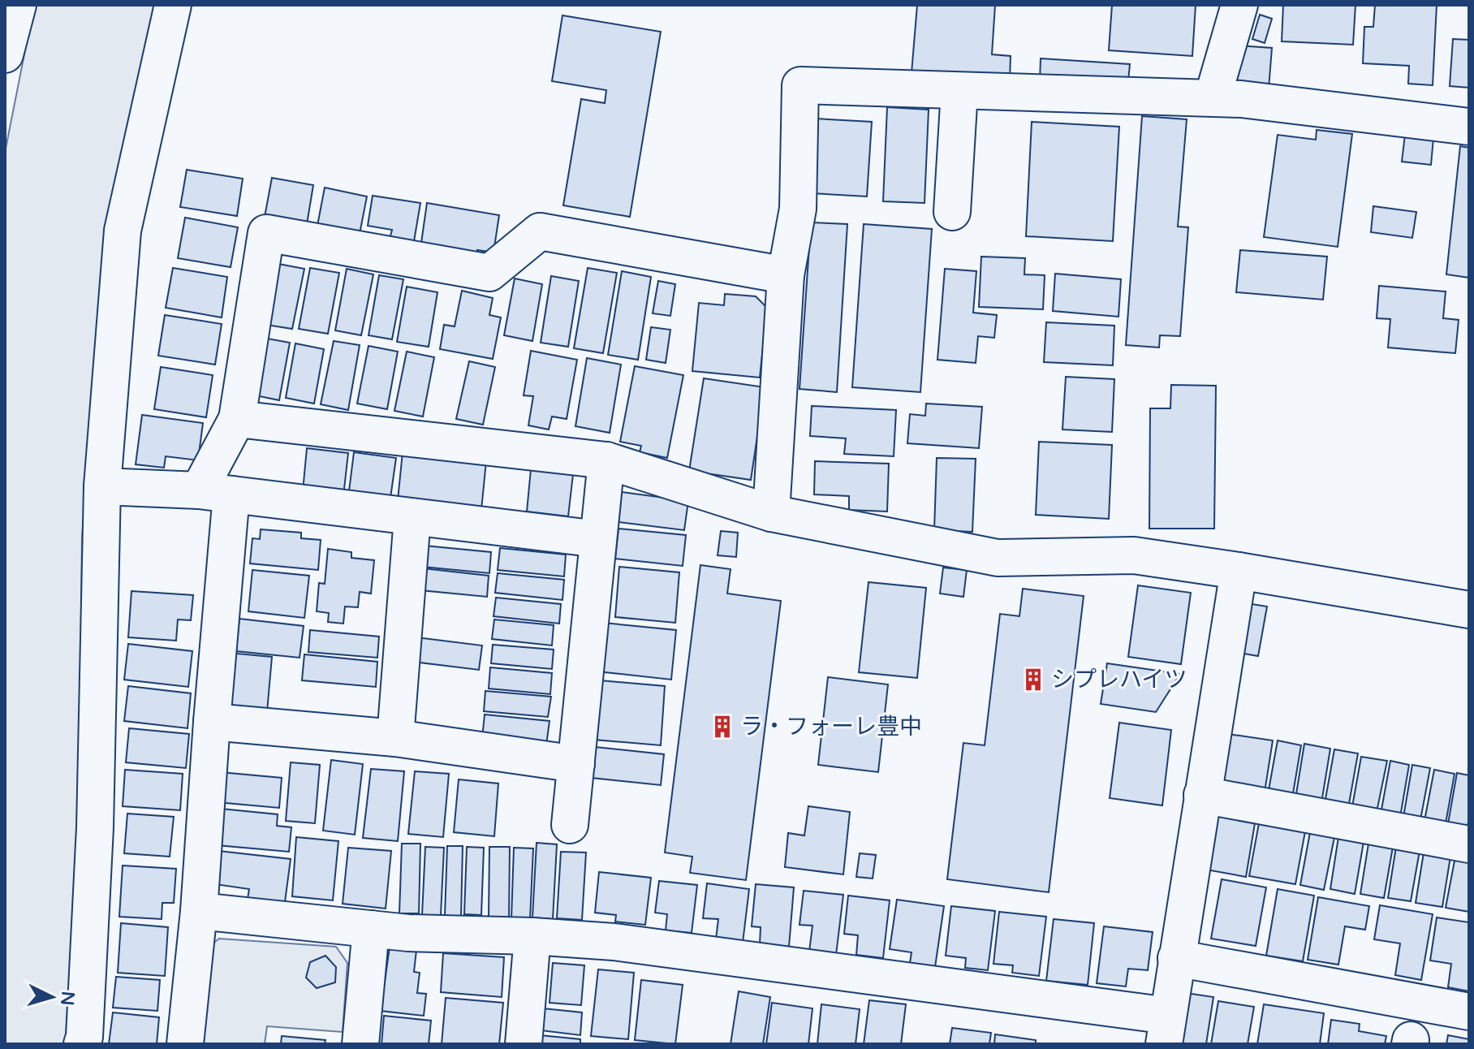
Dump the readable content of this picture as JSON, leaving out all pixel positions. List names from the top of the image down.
{
  "places": {
    "building": ["シプレハイツ", "ラ・フォーレ豊中"]
  },
  "north": "right"
}
